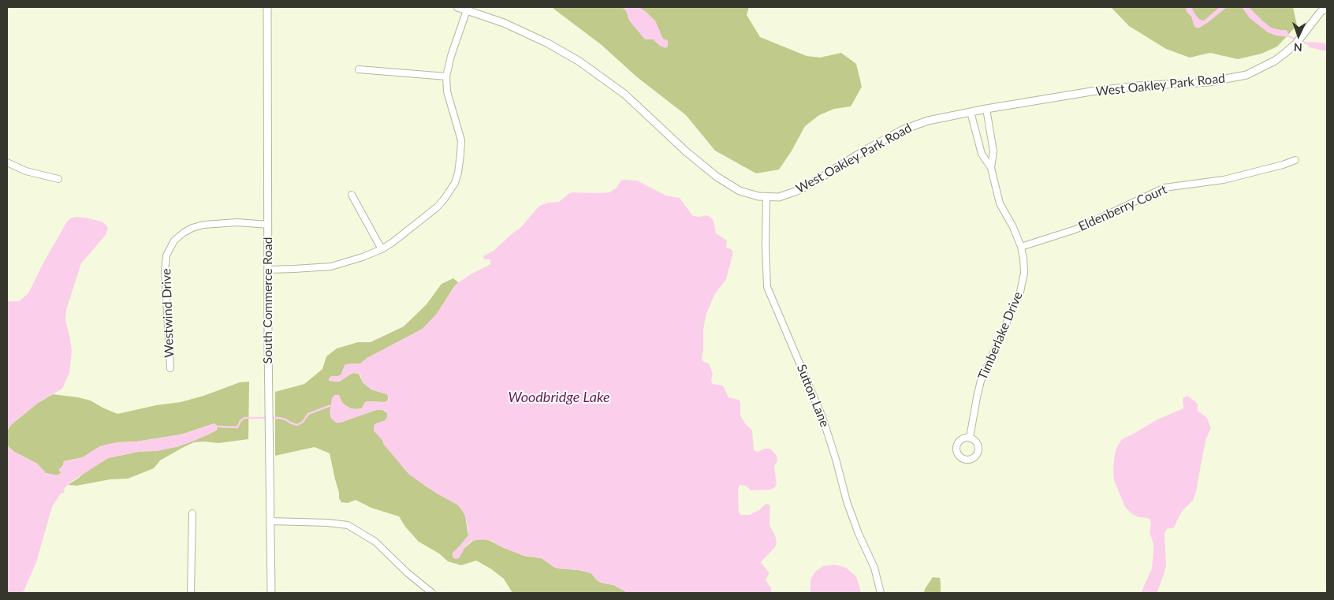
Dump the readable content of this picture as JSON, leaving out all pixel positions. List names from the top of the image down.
{
  "streets": {
    "street": [
      "West Oakley Park Road",
      "Eldenberry Court",
      "South Commerce Road",
      "Westwind Drive",
      "Timberlake Drive",
      "Sutton Lane"
    ]
  },
  "crossings": [
    ["West Oakley Park Road", "Timberlake Drive"],
    ["West Oakley Park Road", "Sutton Lane"],
    ["Eldenberry Court", "Timberlake Drive"],
    ["South Commerce Road", "Westwind Drive"]
  ],
  "water": ["Woodbridge Lake"],
  "north": "bottom"
}
